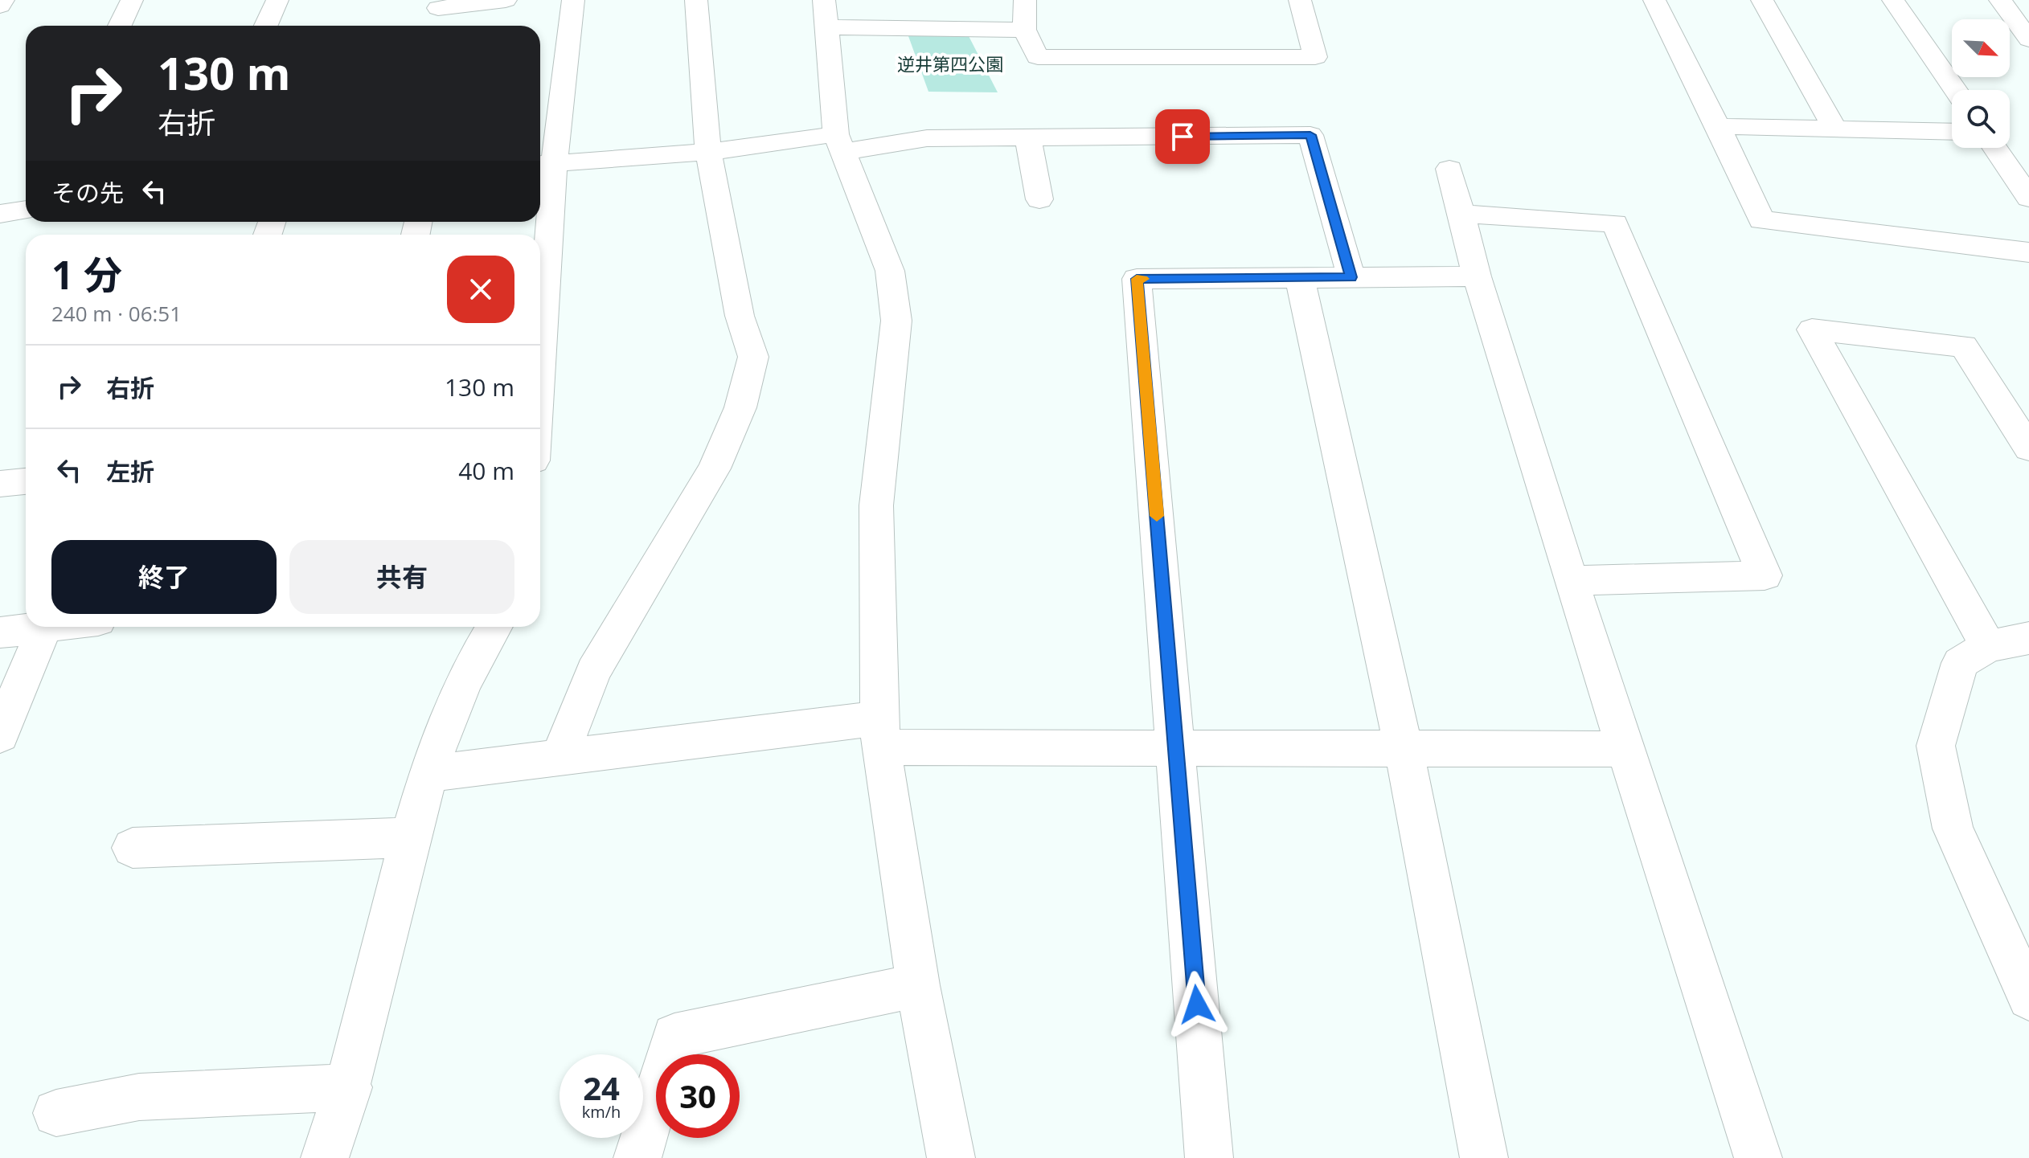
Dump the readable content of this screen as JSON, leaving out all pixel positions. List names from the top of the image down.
{
  "parks": ["逆井第四公園"],
  "north": "bottom right",
  "page": {
    "turn": ["130 m", "右折"],
    "then": "その先",
    "heading": ["1 分", "240 m · 06:51"],
    "list": [
      {
        "name": "右折",
        "value": "130 m"
      },
      {
        "name": "左折",
        "value": "40 m"
      }
    ],
    "buttons": ["終了", "共有"],
    "speed": "24 km/h",
    "limit": "30"
  }
}
